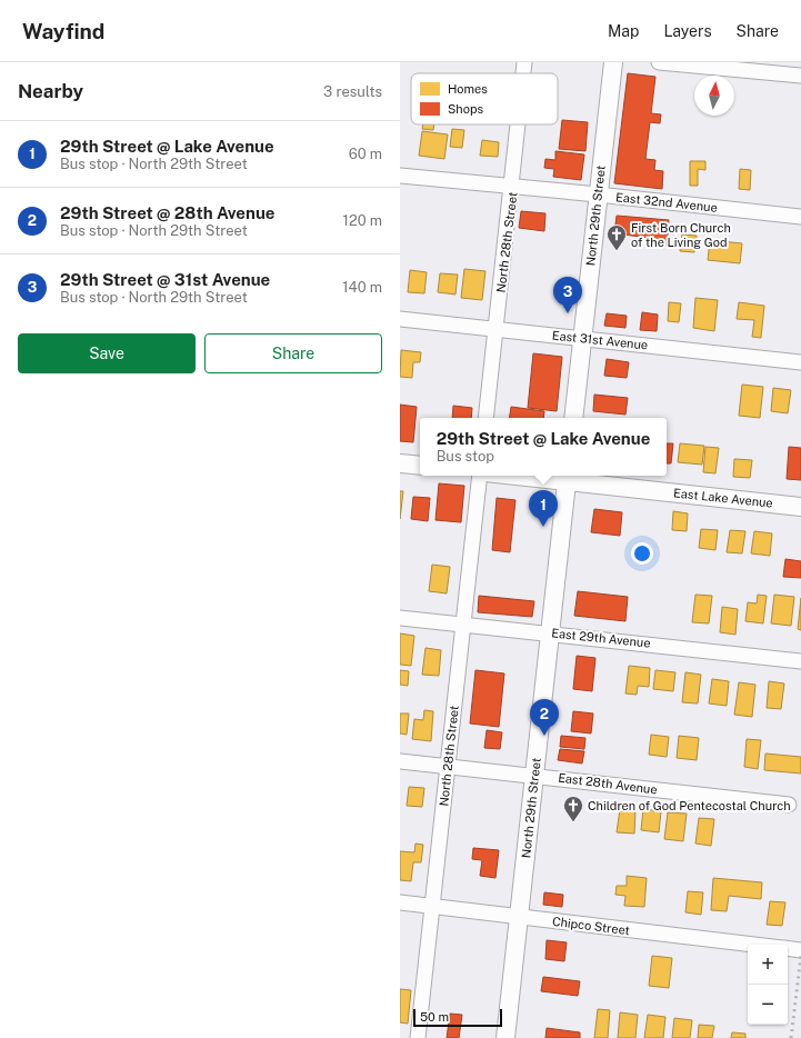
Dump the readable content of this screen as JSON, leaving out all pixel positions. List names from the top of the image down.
{
  "streets": {
    "street": [
      "East 32nd Avenue",
      "North 29th Street",
      "North 28th Street",
      "East 31st Avenue",
      "East Lake Avenue",
      "East 29th Avenue",
      "East 28th Avenue",
      "Chipco Street"
    ]
  },
  "crossings": [
    ["East 32nd Avenue", "North 29th Street"],
    ["East 32nd Avenue", "North 28th Street"],
    ["North 29th Street", "East 31st Avenue"],
    ["North 29th Street", "East Lake Avenue"],
    ["North 29th Street", "East 29th Avenue"],
    ["North 29th Street", "East 28th Avenue"],
    ["North 29th Street", "Chipco Street"],
    ["North 28th Street", "East 31st Avenue"],
    ["North 28th Street", "East 29th Avenue"],
    ["North 28th Street", "East 28th Avenue"],
    ["North 28th Street", "Chipco Street"]
  ],
  "places": {
    "church": ["First Born Church of the Living God", "Children of God Pentecostal Church"]
  },
  "legend": ["Homes", "Shops"],
  "scale_bar": "50 m",
  "north": "top",
  "page": {
    "header": "Wayfind",
    "nav": ["Map", "Layers", "Share"],
    "heading": ["Nearby", "3 results"],
    "list": [
      {
        "mark": "1",
        "name": "29th Street @ Lake Avenue",
        "note": "Bus stop · North 29th Street",
        "value": "60 m"
      },
      {
        "mark": "2",
        "name": "29th Street @ 28th Avenue",
        "note": "Bus stop · North 29th Street",
        "value": "120 m"
      },
      {
        "mark": "3",
        "name": "29th Street @ 31st Avenue",
        "note": "Bus stop · North 29th Street",
        "value": "140 m"
      }
    ],
    "pins": ["3", "1", "2"],
    "buttons": ["Save", "Share"],
    "popup": ["29th Street @ Lake Avenue", "Bus stop"],
    "map_buttons": ["+", "−"],
    "scale": "50 m"
  }
}
